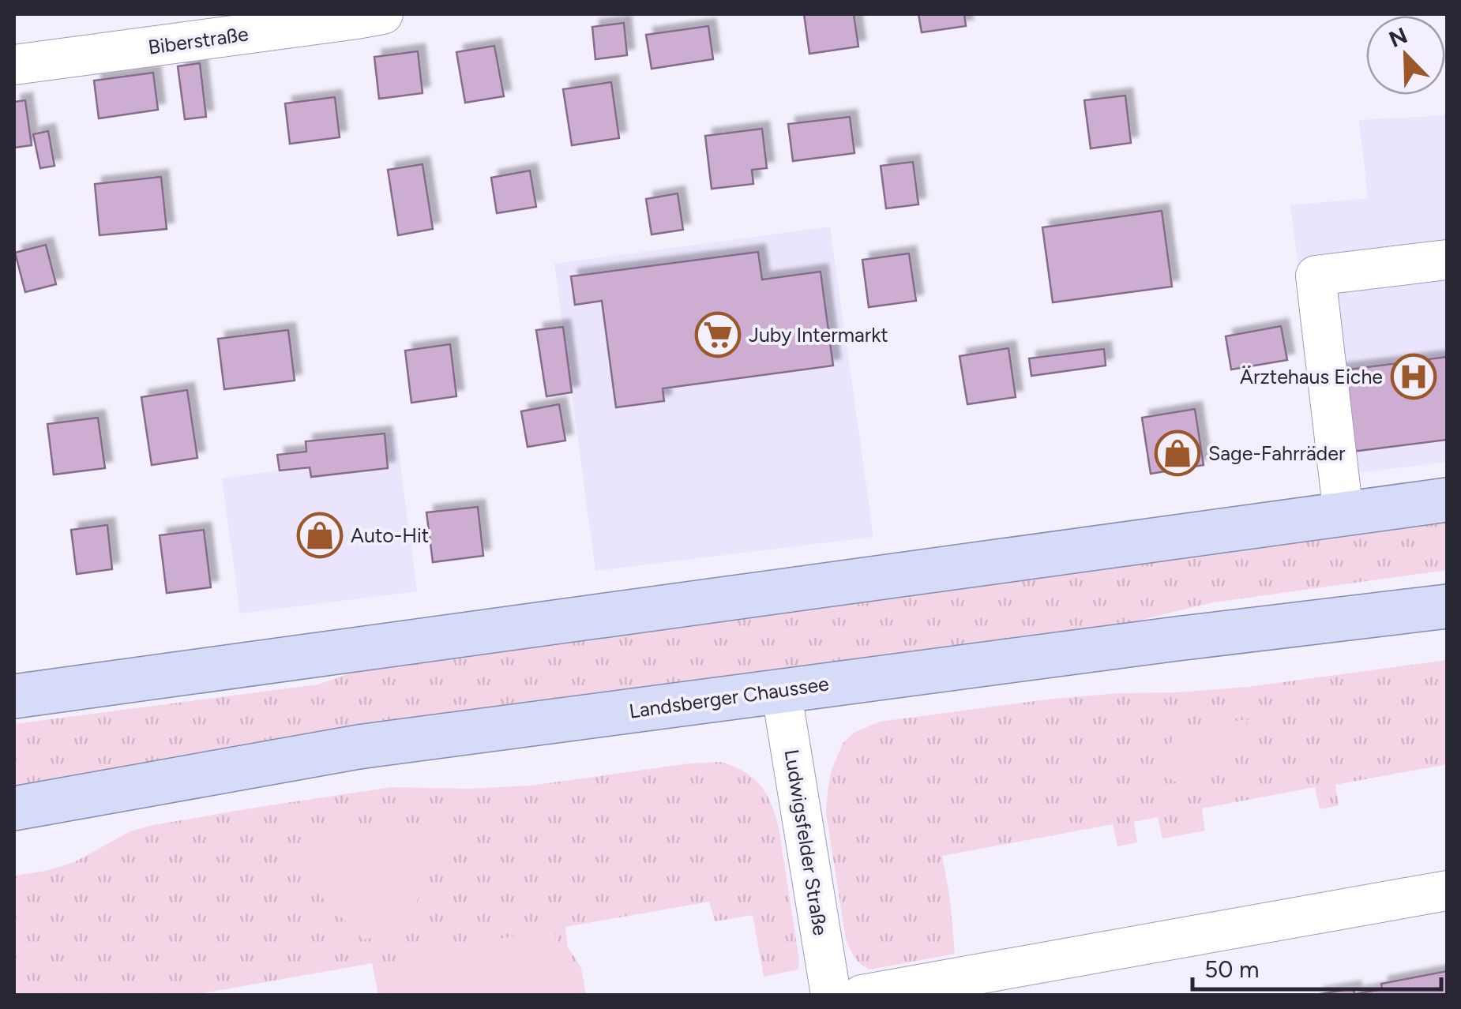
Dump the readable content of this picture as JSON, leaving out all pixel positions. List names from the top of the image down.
{
  "streets": {
    "main road": ["Landsberger Chaussee"],
    "street": ["Biberstraße", "Ludwigsfelder Straße"]
  },
  "crossings": [
    ["Landsberger Chaussee", "Ludwigsfelder Straße"]
  ],
  "places": {
    "supermarket": ["Juby Intermarkt"],
    "hospital": ["Ärztehaus Eiche"],
    "shop": ["Sage-Fahrräder", "Auto-Hit"]
  },
  "scale_bar": "50 m",
  "north": "top left"
}
